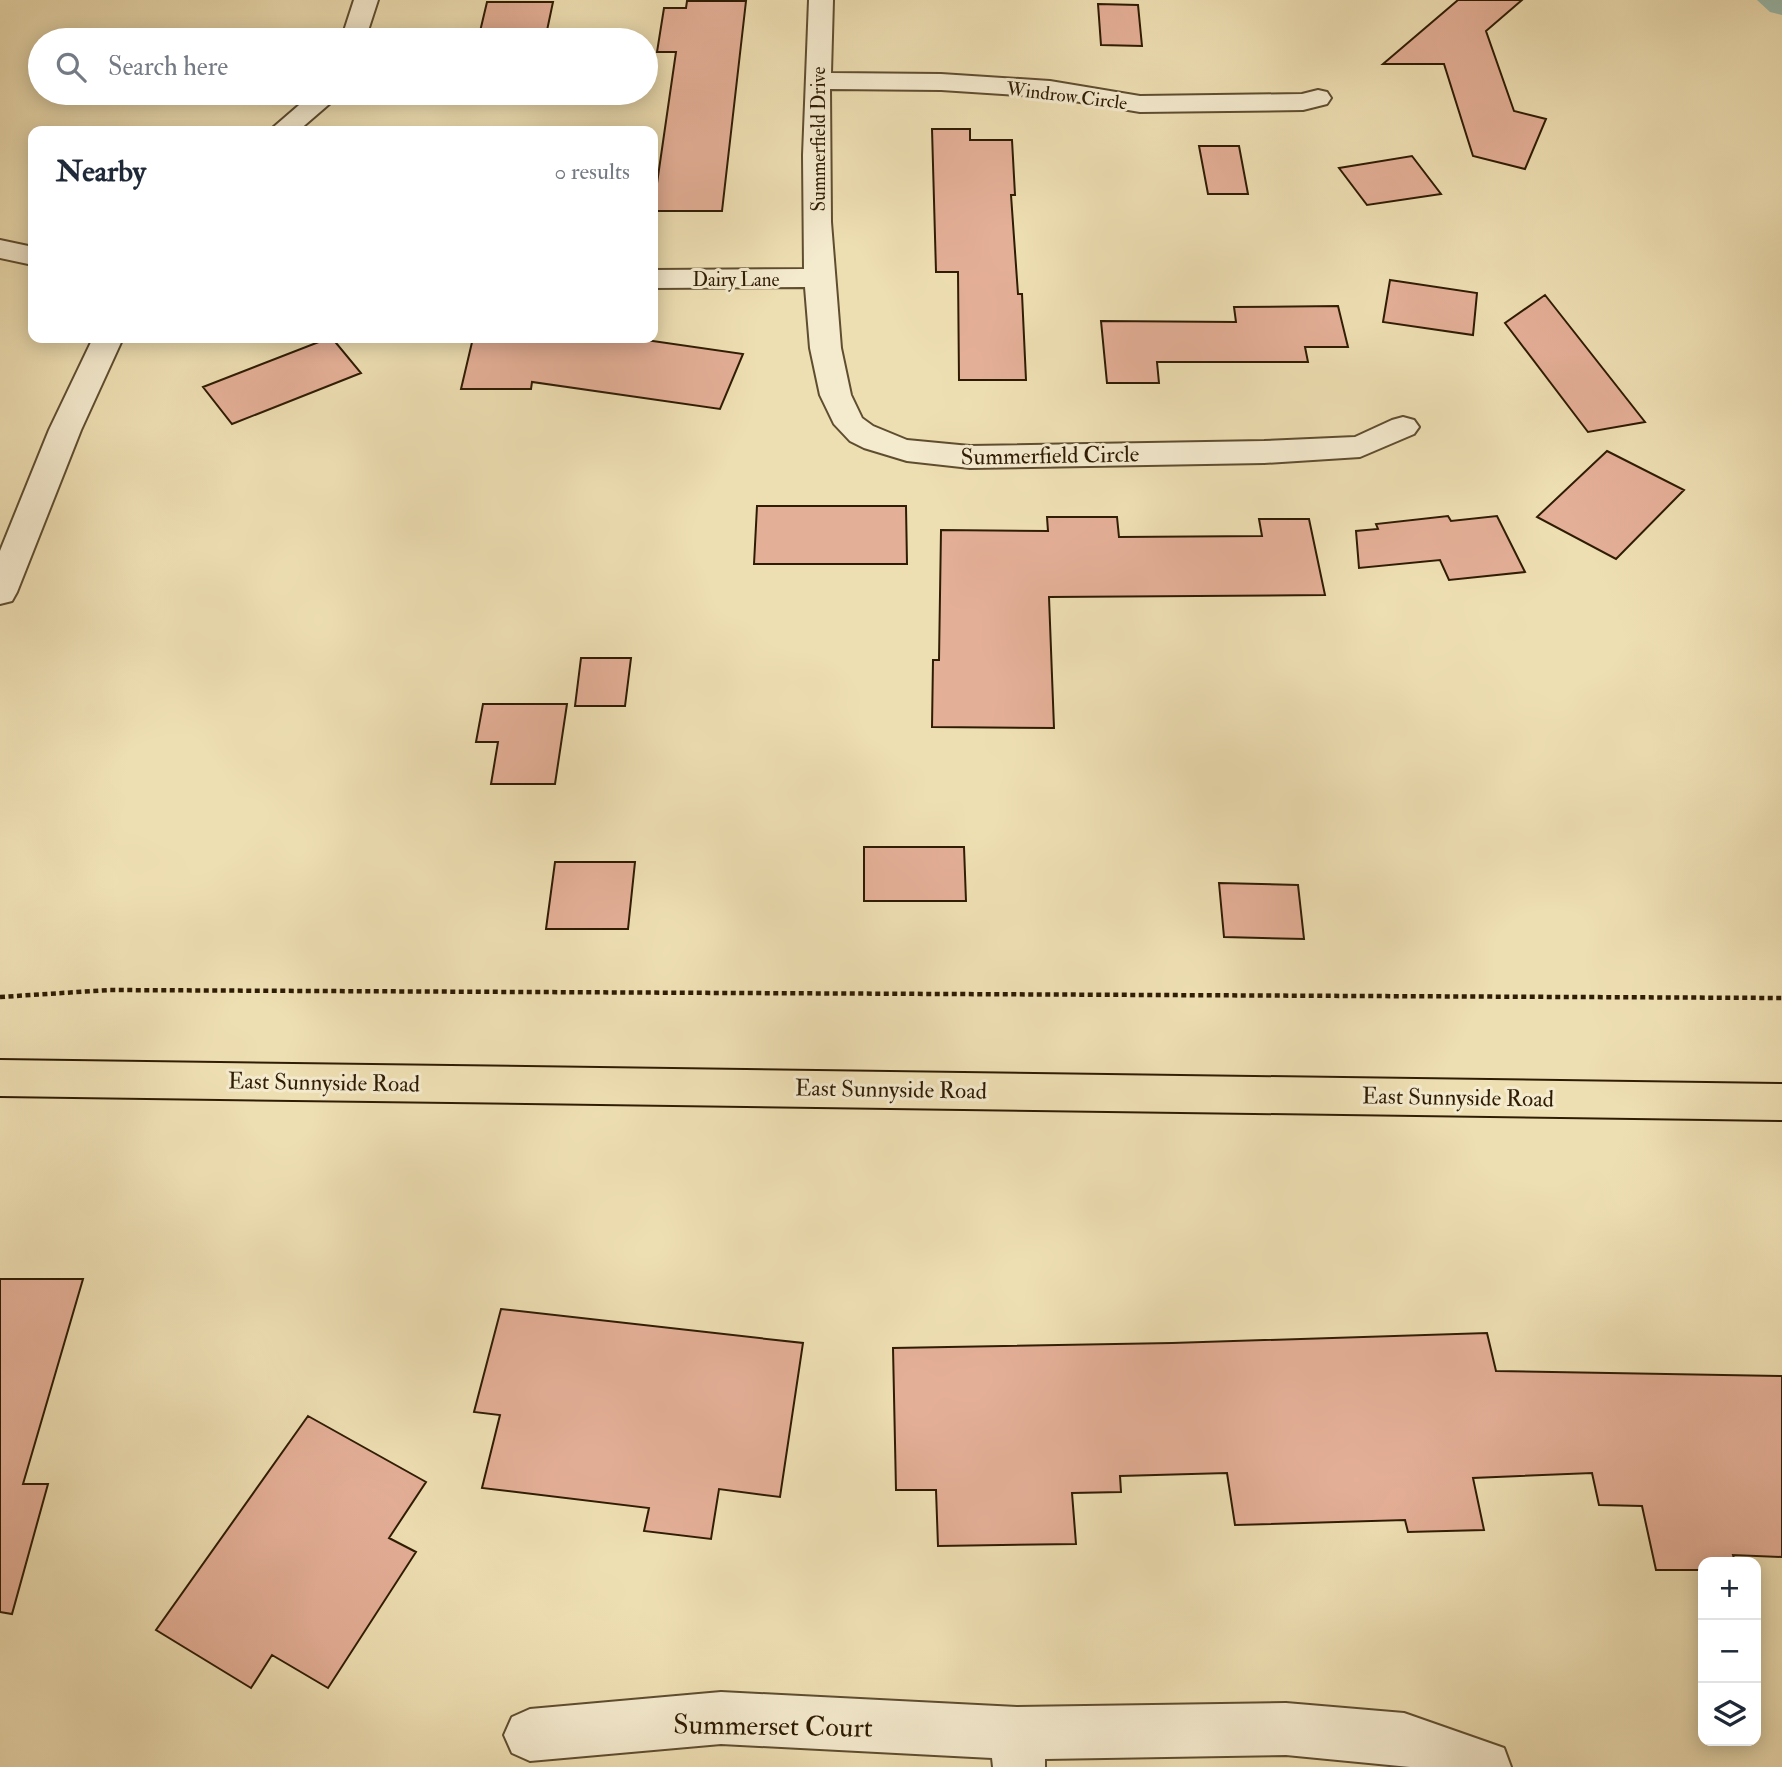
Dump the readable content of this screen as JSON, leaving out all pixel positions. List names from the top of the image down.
{
  "streets": {
    "main road": ["East Sunnyside Road"],
    "street": [
      "Windrow Circle",
      "Summerfield Drive",
      "Dairy Lane",
      "Summerfield Circle",
      "Summerset Court"
    ]
  },
  "crossings": [
    ["Windrow Circle", "Summerfield Drive"],
    ["Summerfield Drive", "Dairy Lane"],
    ["Summerfield Drive", "Summerfield Circle"],
    ["Dairy Lane", "Summerfield Circle"]
  ],
  "page": {
    "search": "Search here",
    "heading": ["Nearby", "0 results"],
    "map_buttons": ["+", "−"]
  }
}
